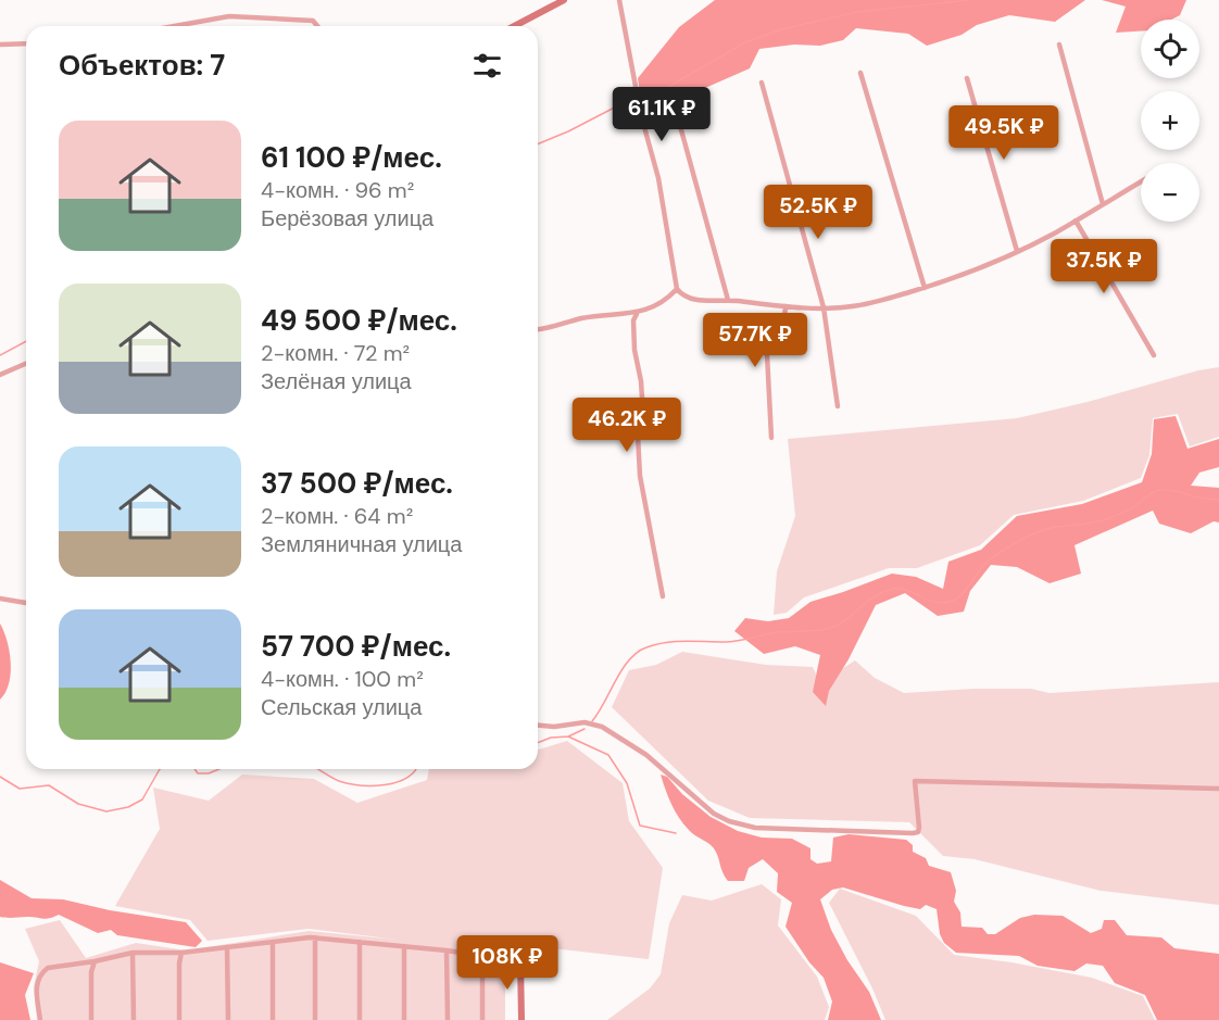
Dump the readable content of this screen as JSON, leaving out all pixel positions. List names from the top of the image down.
{
  "page": {
    "map_buttons": ["+", "−"],
    "heading": "Объектов: 7",
    "price": [
      "61.1K ₽",
      "49.5K ₽",
      "52.5K ₽",
      "37.5K ₽",
      "57.7K ₽",
      "46.2K ₽",
      "108K ₽"
    ],
    "list": [
      {
        "name": "61 100 ₽/мес.",
        "note": "4-комн. · 96 m² · Берёзовая улица"
      },
      {
        "name": "49 500 ₽/мес.",
        "note": "2-комн. · 72 m² · Зелёная улица"
      },
      {
        "name": "37 500 ₽/мес.",
        "note": "2-комн. · 64 m² · Земляничная улица"
      },
      {
        "name": "57 700 ₽/мес.",
        "note": "4-комн. · 100 m² · Сельская улица"
      }
    ]
  }
}
